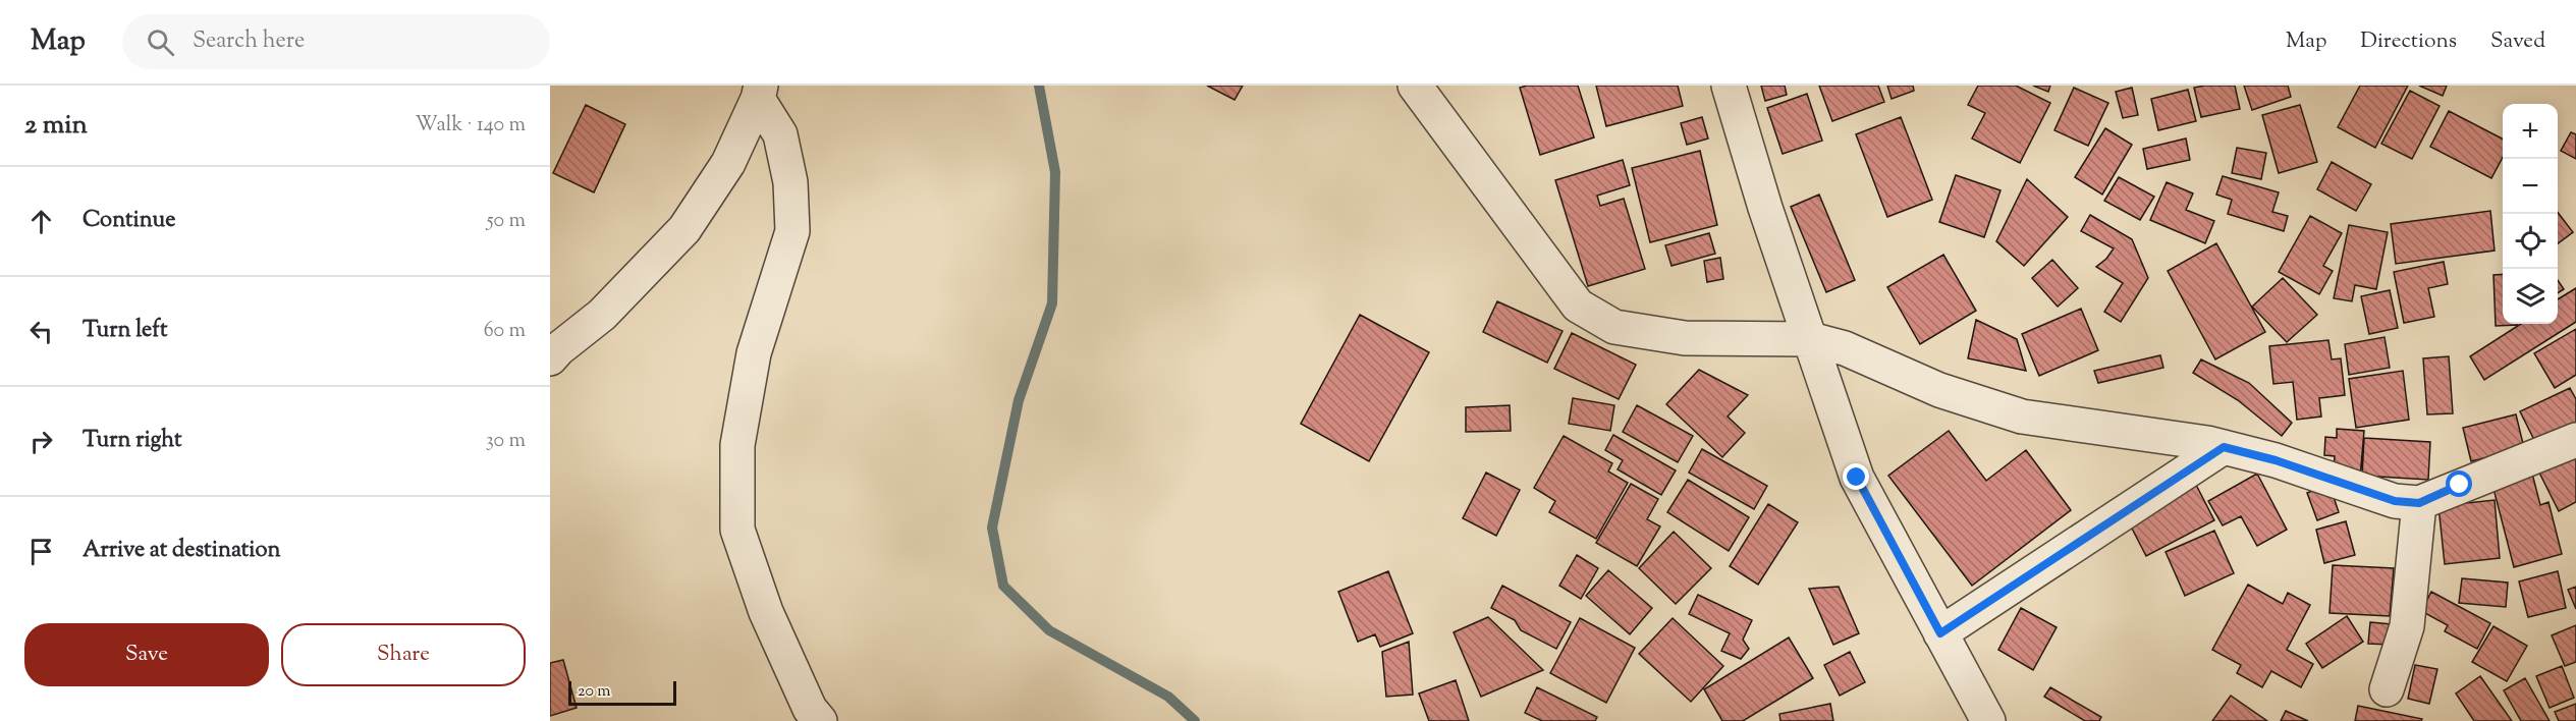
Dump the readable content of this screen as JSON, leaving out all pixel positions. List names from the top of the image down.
{
  "scale_bar": "20 m",
  "page": {
    "header": "Map",
    "search": "Search here",
    "nav": ["Map", "Directions", "Saved"],
    "heading": ["2 min", "Walk · 140 m"],
    "map_buttons": ["+", "−"],
    "list": [
      ["Continue", "50 m"],
      ["Turn left", "60 m"],
      ["Turn right", "30 m"],
      "Arrive at destination"
    ],
    "buttons": ["Save", "Share"],
    "scale": "20 m"
  }
}
